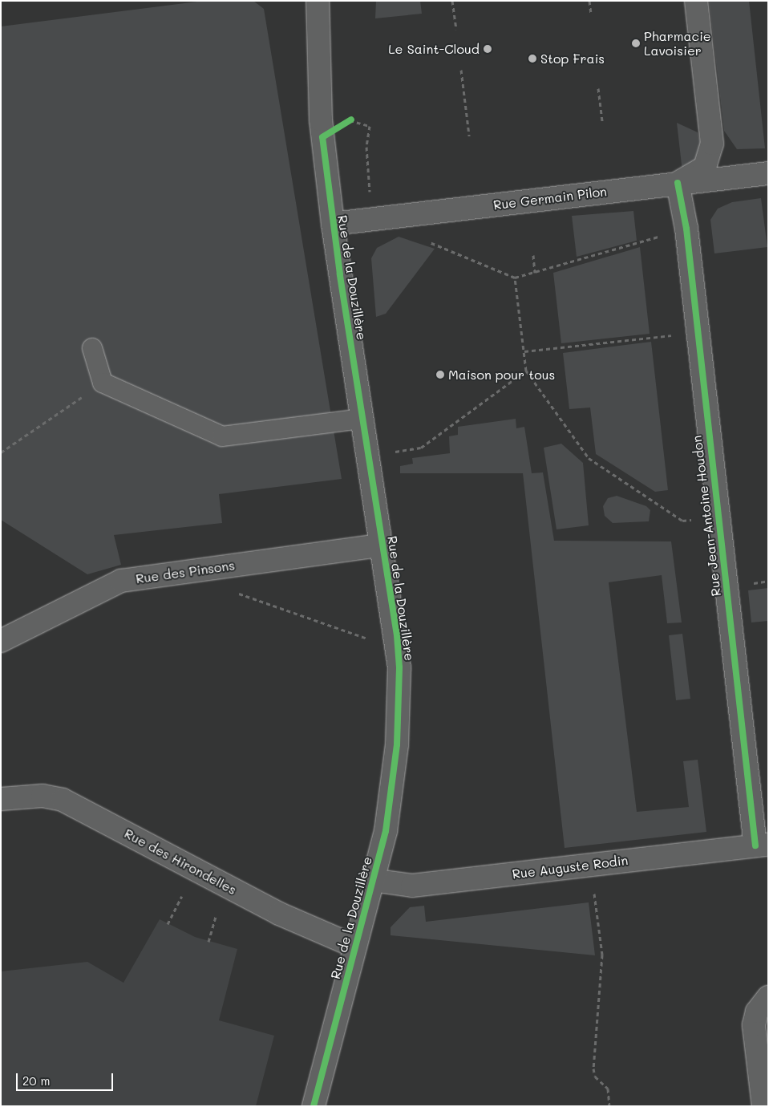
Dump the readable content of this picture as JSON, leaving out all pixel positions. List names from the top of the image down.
{
  "streets": {
    "street": [
      "Rue Germain Pilon",
      "Rue de la Douzillère",
      "Rue Jean-Antoine Houdon",
      "Rue des Pinsons",
      "Rue des Hirondelles",
      "Rue Auguste Rodin"
    ]
  },
  "crossings": [
    ["Rue Germain Pilon", "Rue de la Douzillère"],
    ["Rue Germain Pilon", "Rue Jean-Antoine Houdon"],
    ["Rue de la Douzillère", "Rue des Pinsons"],
    ["Rue de la Douzillère", "Rue des Hirondelles"],
    ["Rue de la Douzillère", "Rue Auguste Rodin"],
    ["Rue Jean-Antoine Houdon", "Rue Auguste Rodin"]
  ],
  "places": [
    "Pharmacie Lavoisier",
    "Le Saint-Cloud",
    "Stop Frais",
    "Maison pour tous"
  ],
  "scale_bar": "20 m"
}
